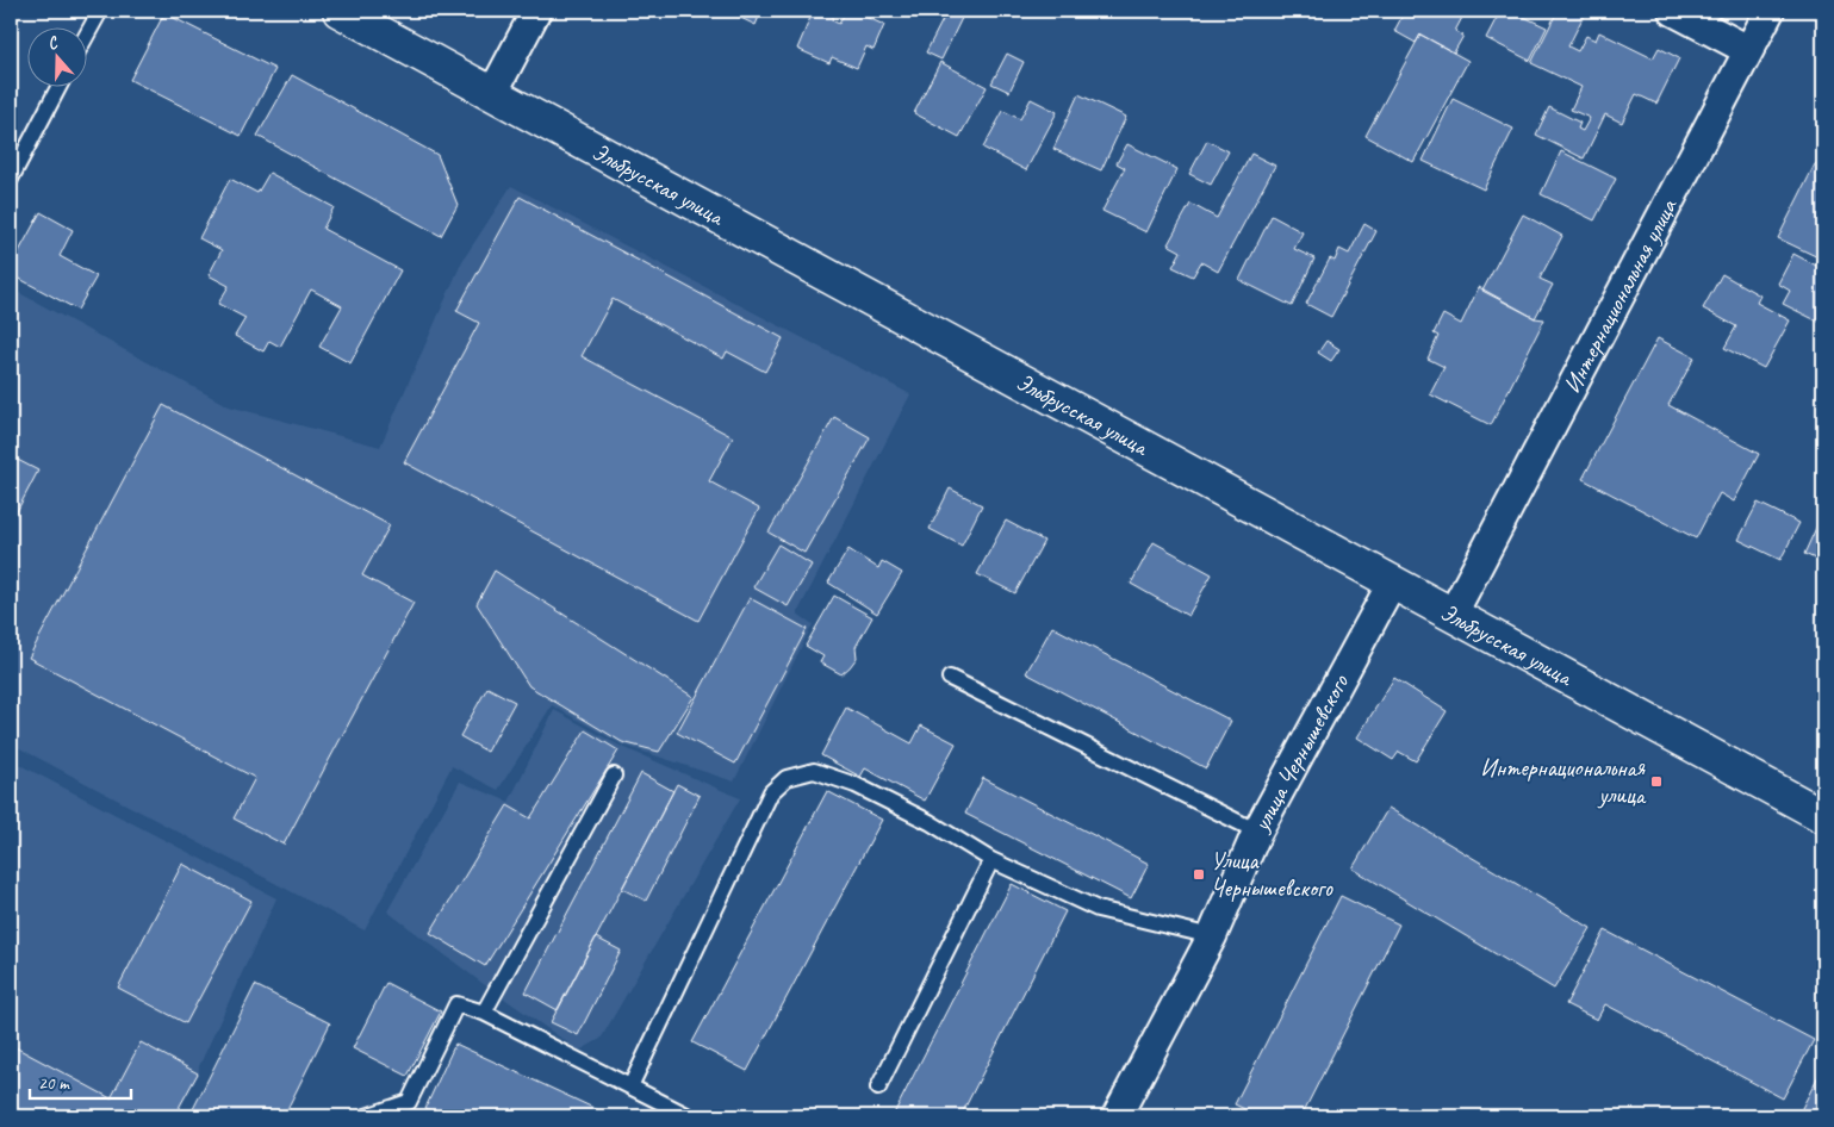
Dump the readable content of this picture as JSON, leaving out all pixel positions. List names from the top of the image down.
{
  "streets": {
    "street": ["Эльбрусская улица", "Интернациональная улица", "улица Чернышевского"]
  },
  "crossings": [
    ["Эльбрусская улица", "Интернациональная улица"],
    ["Эльбрусская улица", "улица Чернышевского"]
  ],
  "places": {
    "transit": ["Интернациональная улица", "Улица Чернышевского"]
  },
  "scale_bar": "20 m",
  "north": "top"
}
